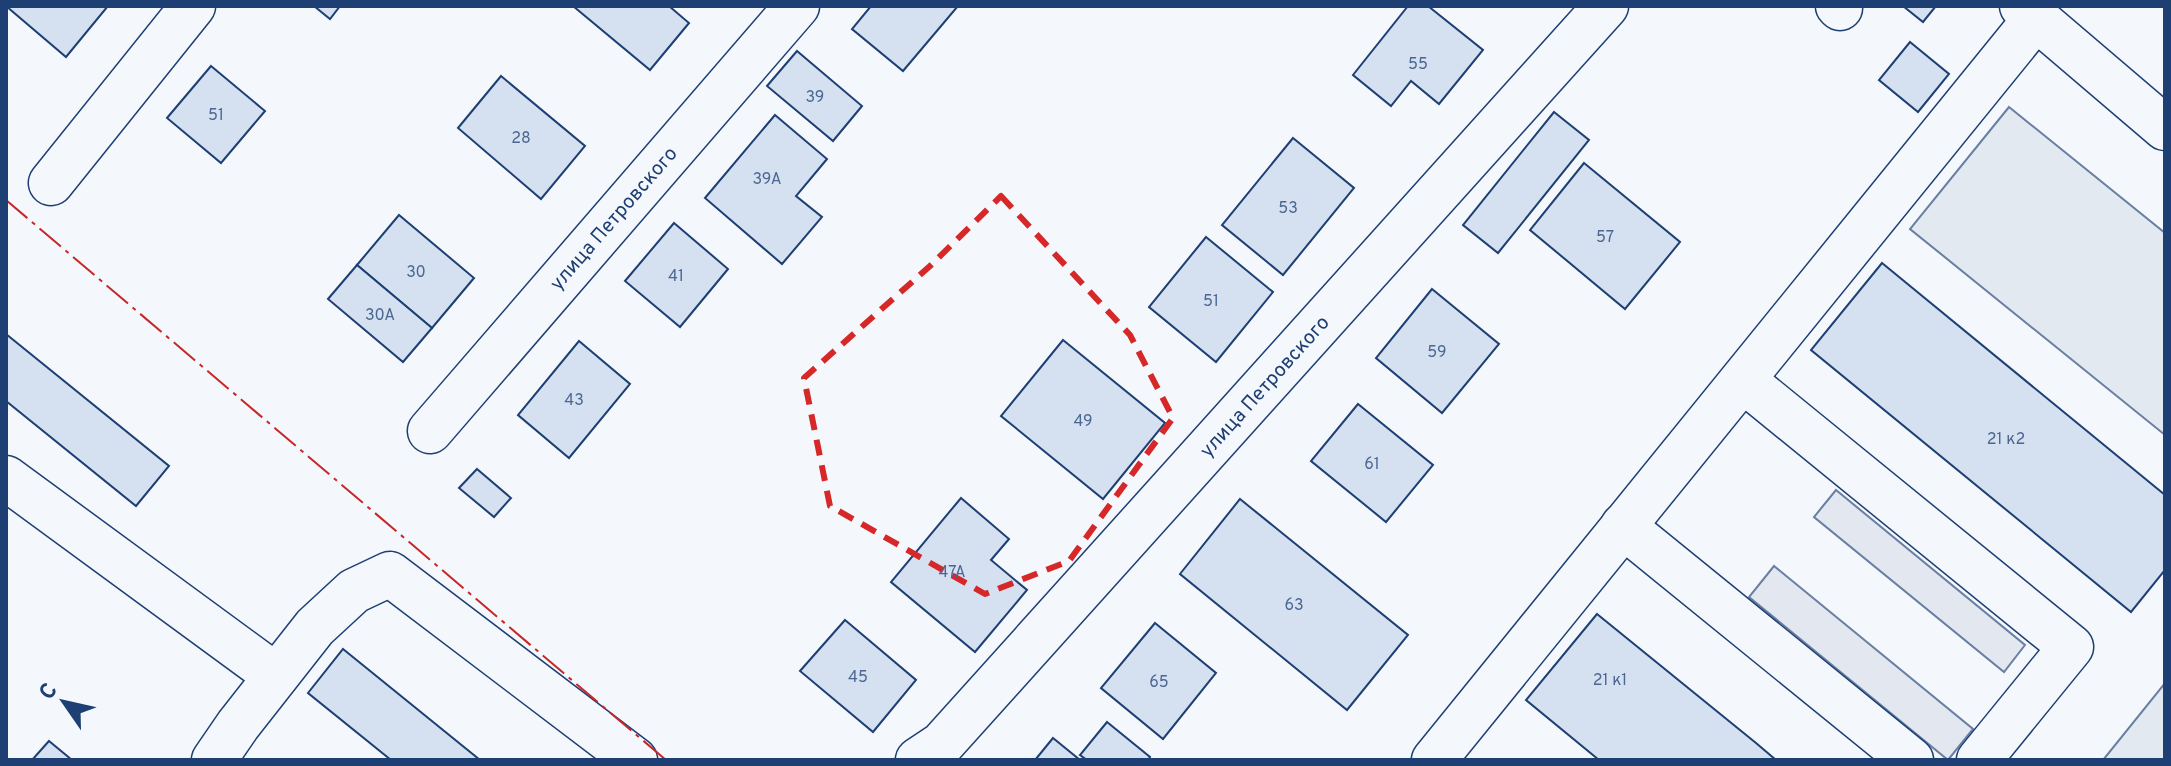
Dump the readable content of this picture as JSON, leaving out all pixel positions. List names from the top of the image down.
{
  "streets": {
    "street": ["улица Петровского"]
  },
  "house_numbers": [
    "55",
    "39",
    "51",
    "28",
    "39А",
    "53",
    "57",
    "30",
    "41",
    "51",
    "30А",
    "59",
    "43",
    "49",
    "21 к2",
    "61",
    "47А",
    "63",
    "45",
    "21 к1",
    "65"
  ],
  "north": "top left"
}
